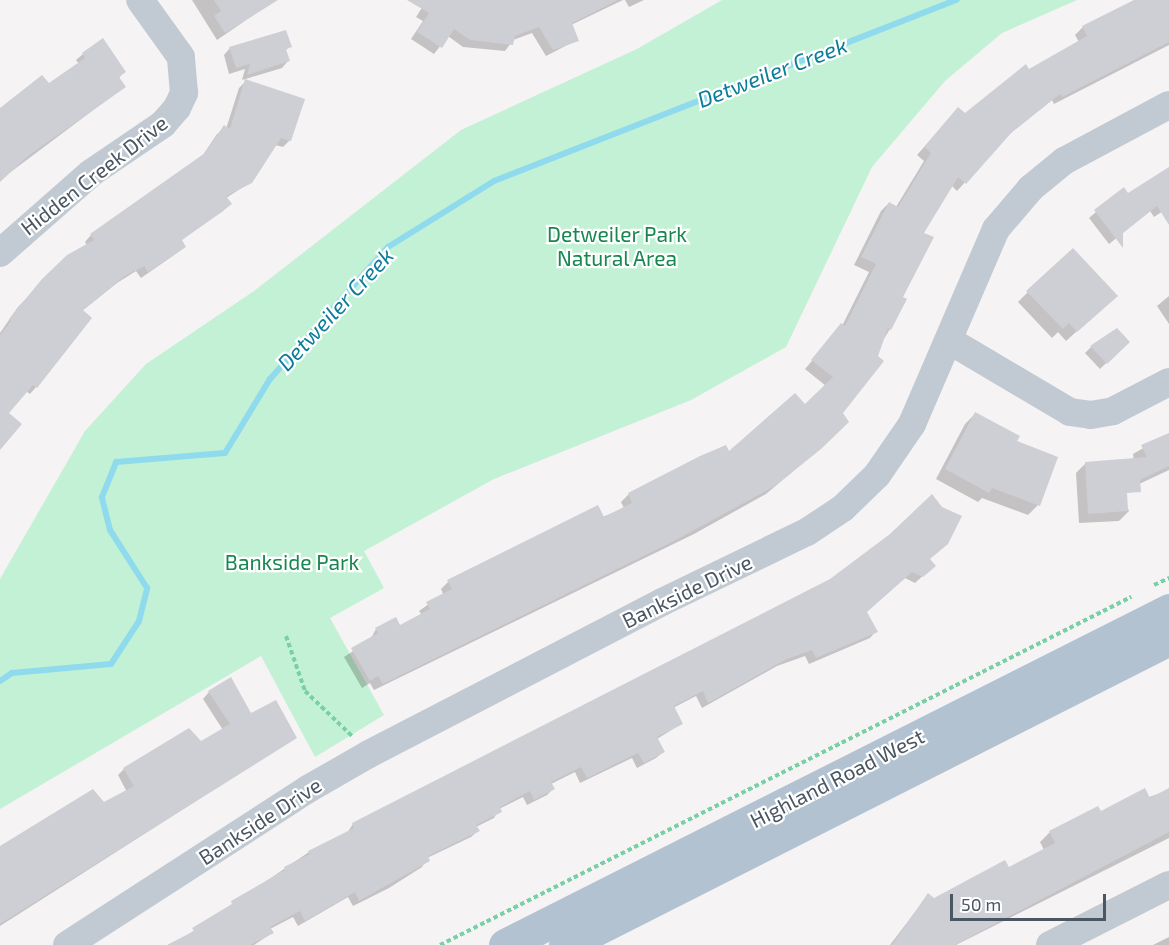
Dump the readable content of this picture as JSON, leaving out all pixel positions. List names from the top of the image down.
{
  "streets": {
    "main road": ["Highland Road West"],
    "street": ["Hidden Creek Drive", "Bankside Drive"]
  },
  "water": ["Detweiler Creek"],
  "parks": ["Detweiler Park Natural Area", "Bankside Park"],
  "scale_bar": "50 m"
}
